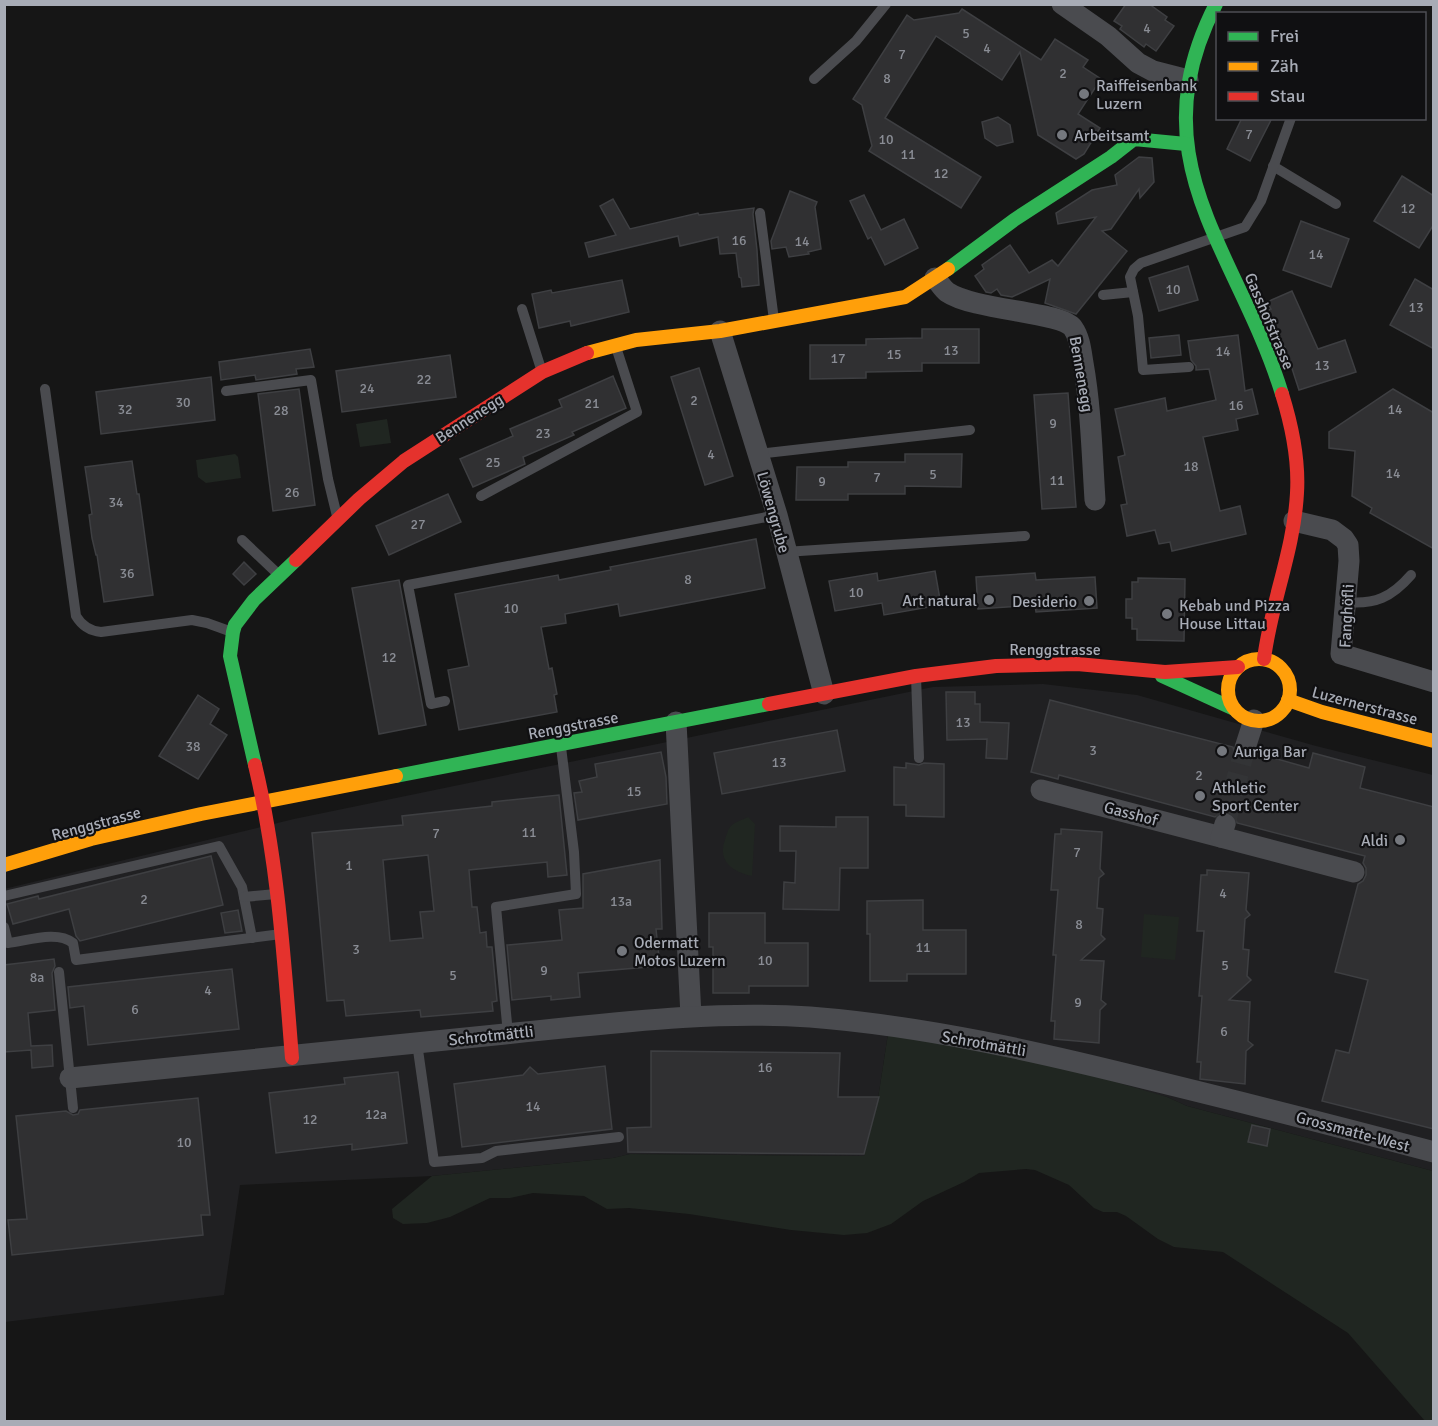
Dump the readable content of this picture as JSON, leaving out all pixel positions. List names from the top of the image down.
{
  "streets": {
    "street": [
      "Gasshofstrasse",
      "Bennenegg",
      "Löwengrube",
      "Fanghöfli",
      "Renggstrasse",
      "Luzernerstrasse",
      "Gasshof",
      "Schrotmättli",
      "Grossmatte-West"
    ]
  },
  "crossings": [
    ["Gasshofstrasse", "Bennenegg"],
    ["Gasshofstrasse", "Fanghöfli"],
    ["Gasshofstrasse", "Renggstrasse"],
    ["Gasshofstrasse", "Luzernerstrasse"],
    ["Bennenegg", "Löwengrube"],
    ["Löwengrube", "Renggstrasse"],
    ["Renggstrasse", "Luzernerstrasse"],
    ["Schrotmättli", "Grossmatte-West"]
  ],
  "places": [
    "Raiffeisenbank Luzern",
    "Arbeitsamt",
    "Art natural",
    "Desiderio",
    "Kebab und Pizza House Littau",
    "Auriga Bar",
    "Athletic Sport Center",
    "Aldi",
    "Odermatt Motos Luzern"
  ],
  "house_numbers": [
    "4",
    "5",
    "4",
    "7",
    "2",
    "8",
    "7",
    "10",
    "11",
    "12",
    "12",
    "16",
    "14",
    "14",
    "10",
    "13",
    "13",
    "14",
    "15",
    "17",
    "13",
    "22",
    "24",
    "2",
    "30",
    "21",
    "16",
    "32",
    "14",
    "28",
    "9",
    "23",
    "4",
    "25",
    "18",
    "14",
    "5",
    "7",
    "11",
    "9",
    "26",
    "34",
    "27",
    "36",
    "8",
    "10",
    "10",
    "12",
    "13",
    "38",
    "3",
    "13",
    "2",
    "15",
    "11",
    "7",
    "7",
    "1",
    "4",
    "2",
    "13a",
    "8",
    "11",
    "3",
    "10",
    "5",
    "9",
    "5",
    "8a",
    "4",
    "9",
    "6",
    "6",
    "16",
    "14",
    "12a",
    "12",
    "10"
  ],
  "legend": ["Frei", "Zäh", "Stau"]
}
